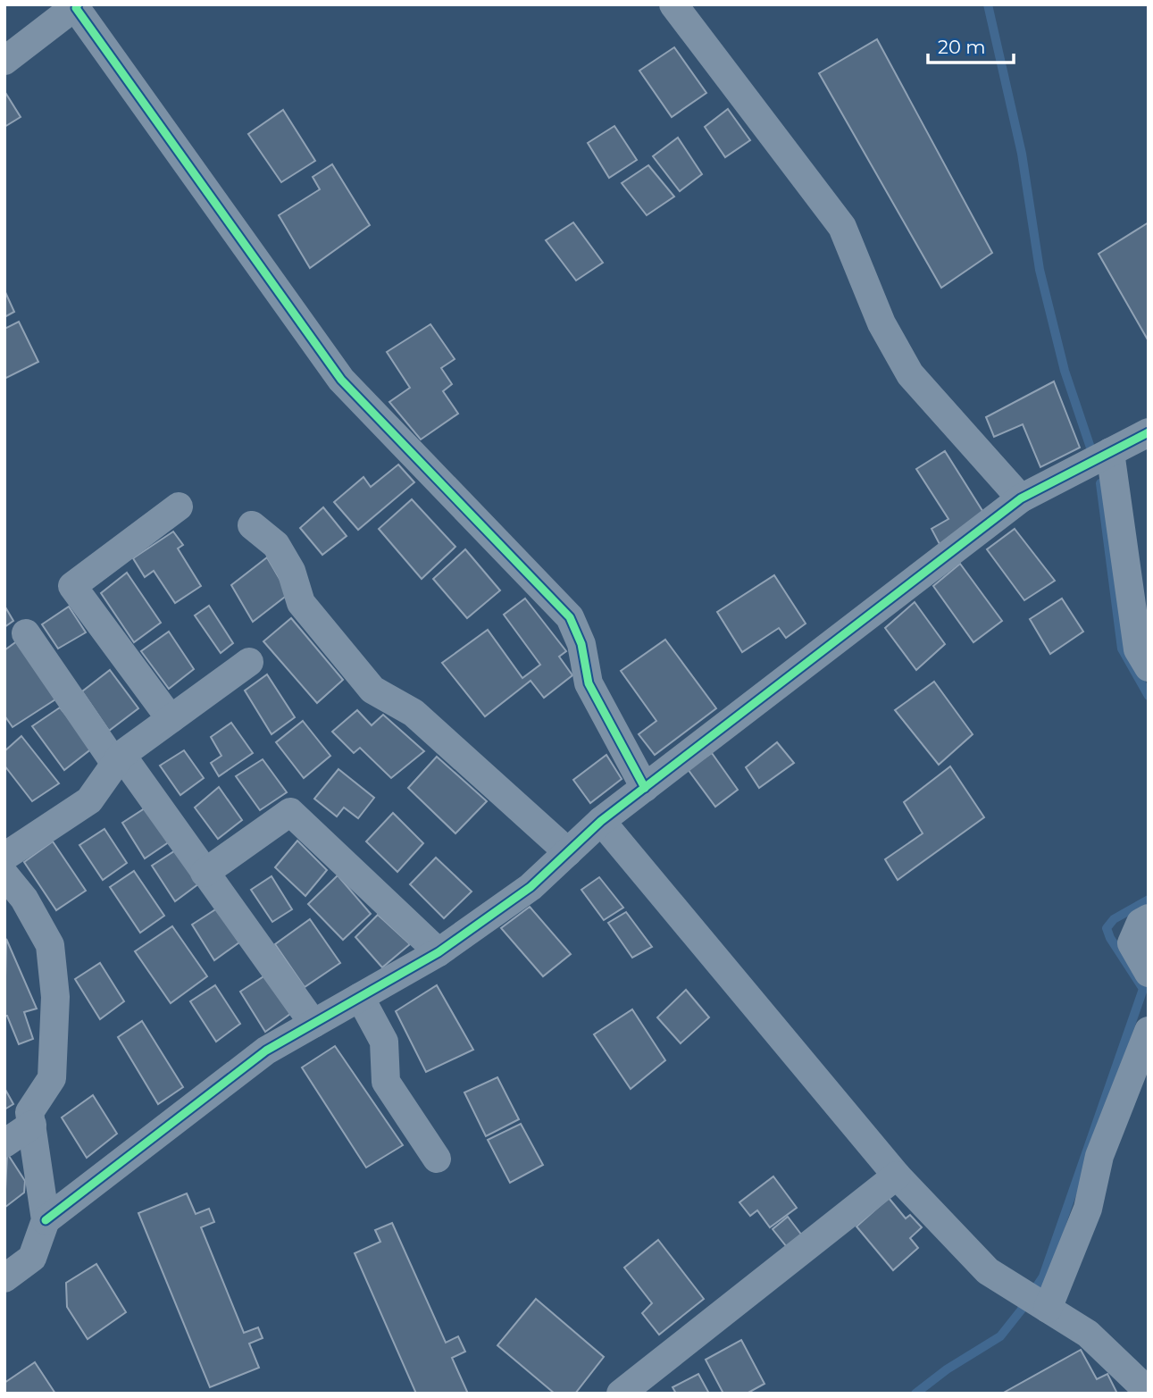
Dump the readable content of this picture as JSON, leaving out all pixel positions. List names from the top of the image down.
{
  "scale_bar": "20 m"
}
